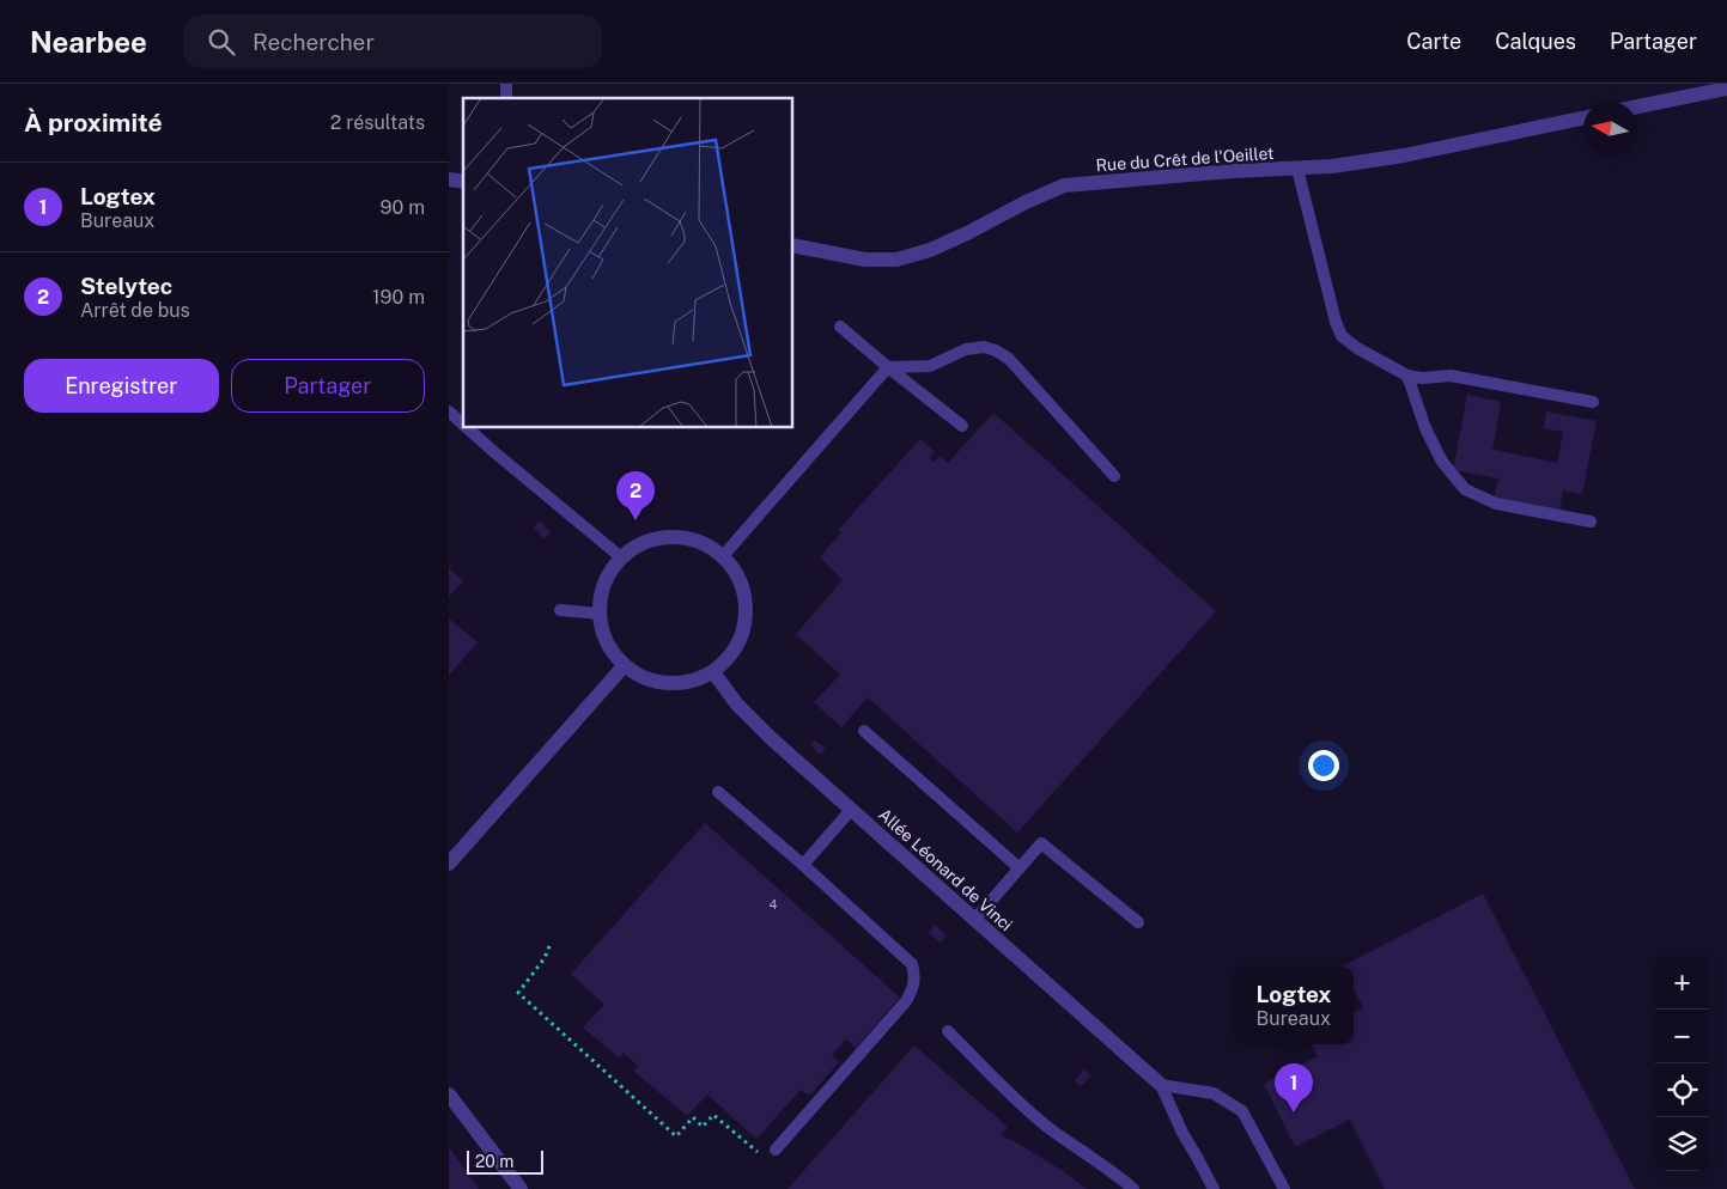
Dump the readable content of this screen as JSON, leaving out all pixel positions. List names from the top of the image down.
{
  "streets": {
    "street": ["Rue du Crêt de l'Oeillet", "Allée Léonard de Vinci"]
  },
  "house_numbers": ["4"],
  "scale_bar": "20 m",
  "north": "left",
  "page": {
    "header": "Nearbee",
    "search": "Rechercher",
    "nav": ["Carte", "Calques", "Partager"],
    "heading": ["À proximité", "2 résultats"],
    "list": [
      {
        "mark": "1",
        "name": "Logtex",
        "note": "Bureaux",
        "value": "90 m"
      },
      {
        "mark": "2",
        "name": "Stelytec",
        "note": "Arrêt de bus",
        "value": "190 m"
      }
    ],
    "buttons": ["Enregistrer", "Partager"],
    "pins": ["2", "1"],
    "map_buttons": ["+", "−"],
    "popup": ["Logtex", "Bureaux"],
    "scale": "20 m"
  }
}
